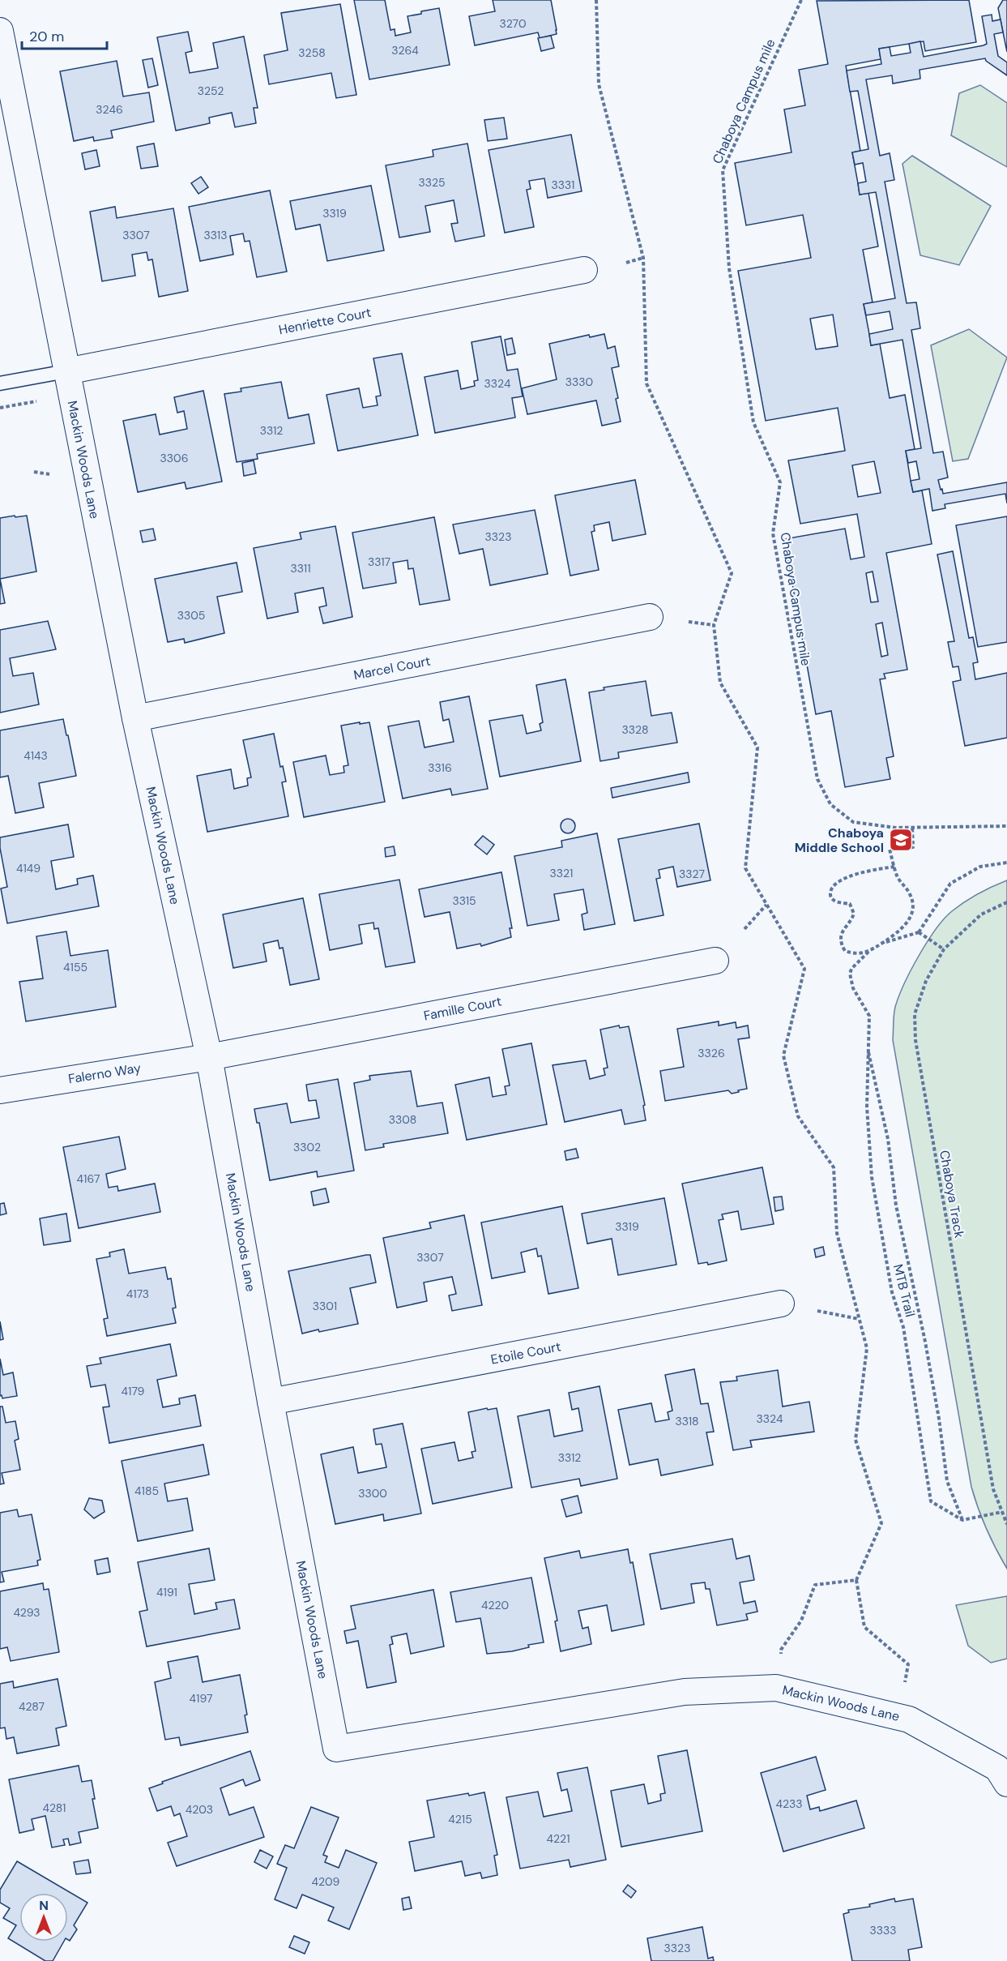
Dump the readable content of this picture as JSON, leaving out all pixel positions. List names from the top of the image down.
{
  "streets": {
    "street": [
      "Henriette Court",
      "Mackin Woods Lane",
      "Marcel Court",
      "Famille Court",
      "Falerno Way",
      "Etoile Court"
    ],
    "path": ["Chaboya Campus mile", "Chaboya Track", "MTB Trail"]
  },
  "crossings": [
    ["Henriette Court", "Mackin Woods Lane"],
    ["Mackin Woods Lane", "Marcel Court"],
    ["Mackin Woods Lane", "Famille Court"],
    ["Mackin Woods Lane", "Falerno Way"],
    ["Mackin Woods Lane", "Etoile Court"],
    ["Famille Court", "Falerno Way"]
  ],
  "places": {
    "school or university": ["Chaboya Middle School"]
  },
  "house_numbers": [
    "3270",
    "3264",
    "3258",
    "3252",
    "3246",
    "3325",
    "3331",
    "3319",
    "3307",
    "3313",
    "3330",
    "3324",
    "3312",
    "3306",
    "3323",
    "3317",
    "3311",
    "3305",
    "3328",
    "4143",
    "3316",
    "4149",
    "3321",
    "3327",
    "3315",
    "4155",
    "3326",
    "3308",
    "3302",
    "4167",
    "3319",
    "3307",
    "4173",
    "3301",
    "4179",
    "3324",
    "3318",
    "3312",
    "4185",
    "3300",
    "4191",
    "4220",
    "4293",
    "4197",
    "4287",
    "4233",
    "4281",
    "4203",
    "4215",
    "4221",
    "4209",
    "3333",
    "3323"
  ],
  "scale_bar": "20 m",
  "north": "top"
}
